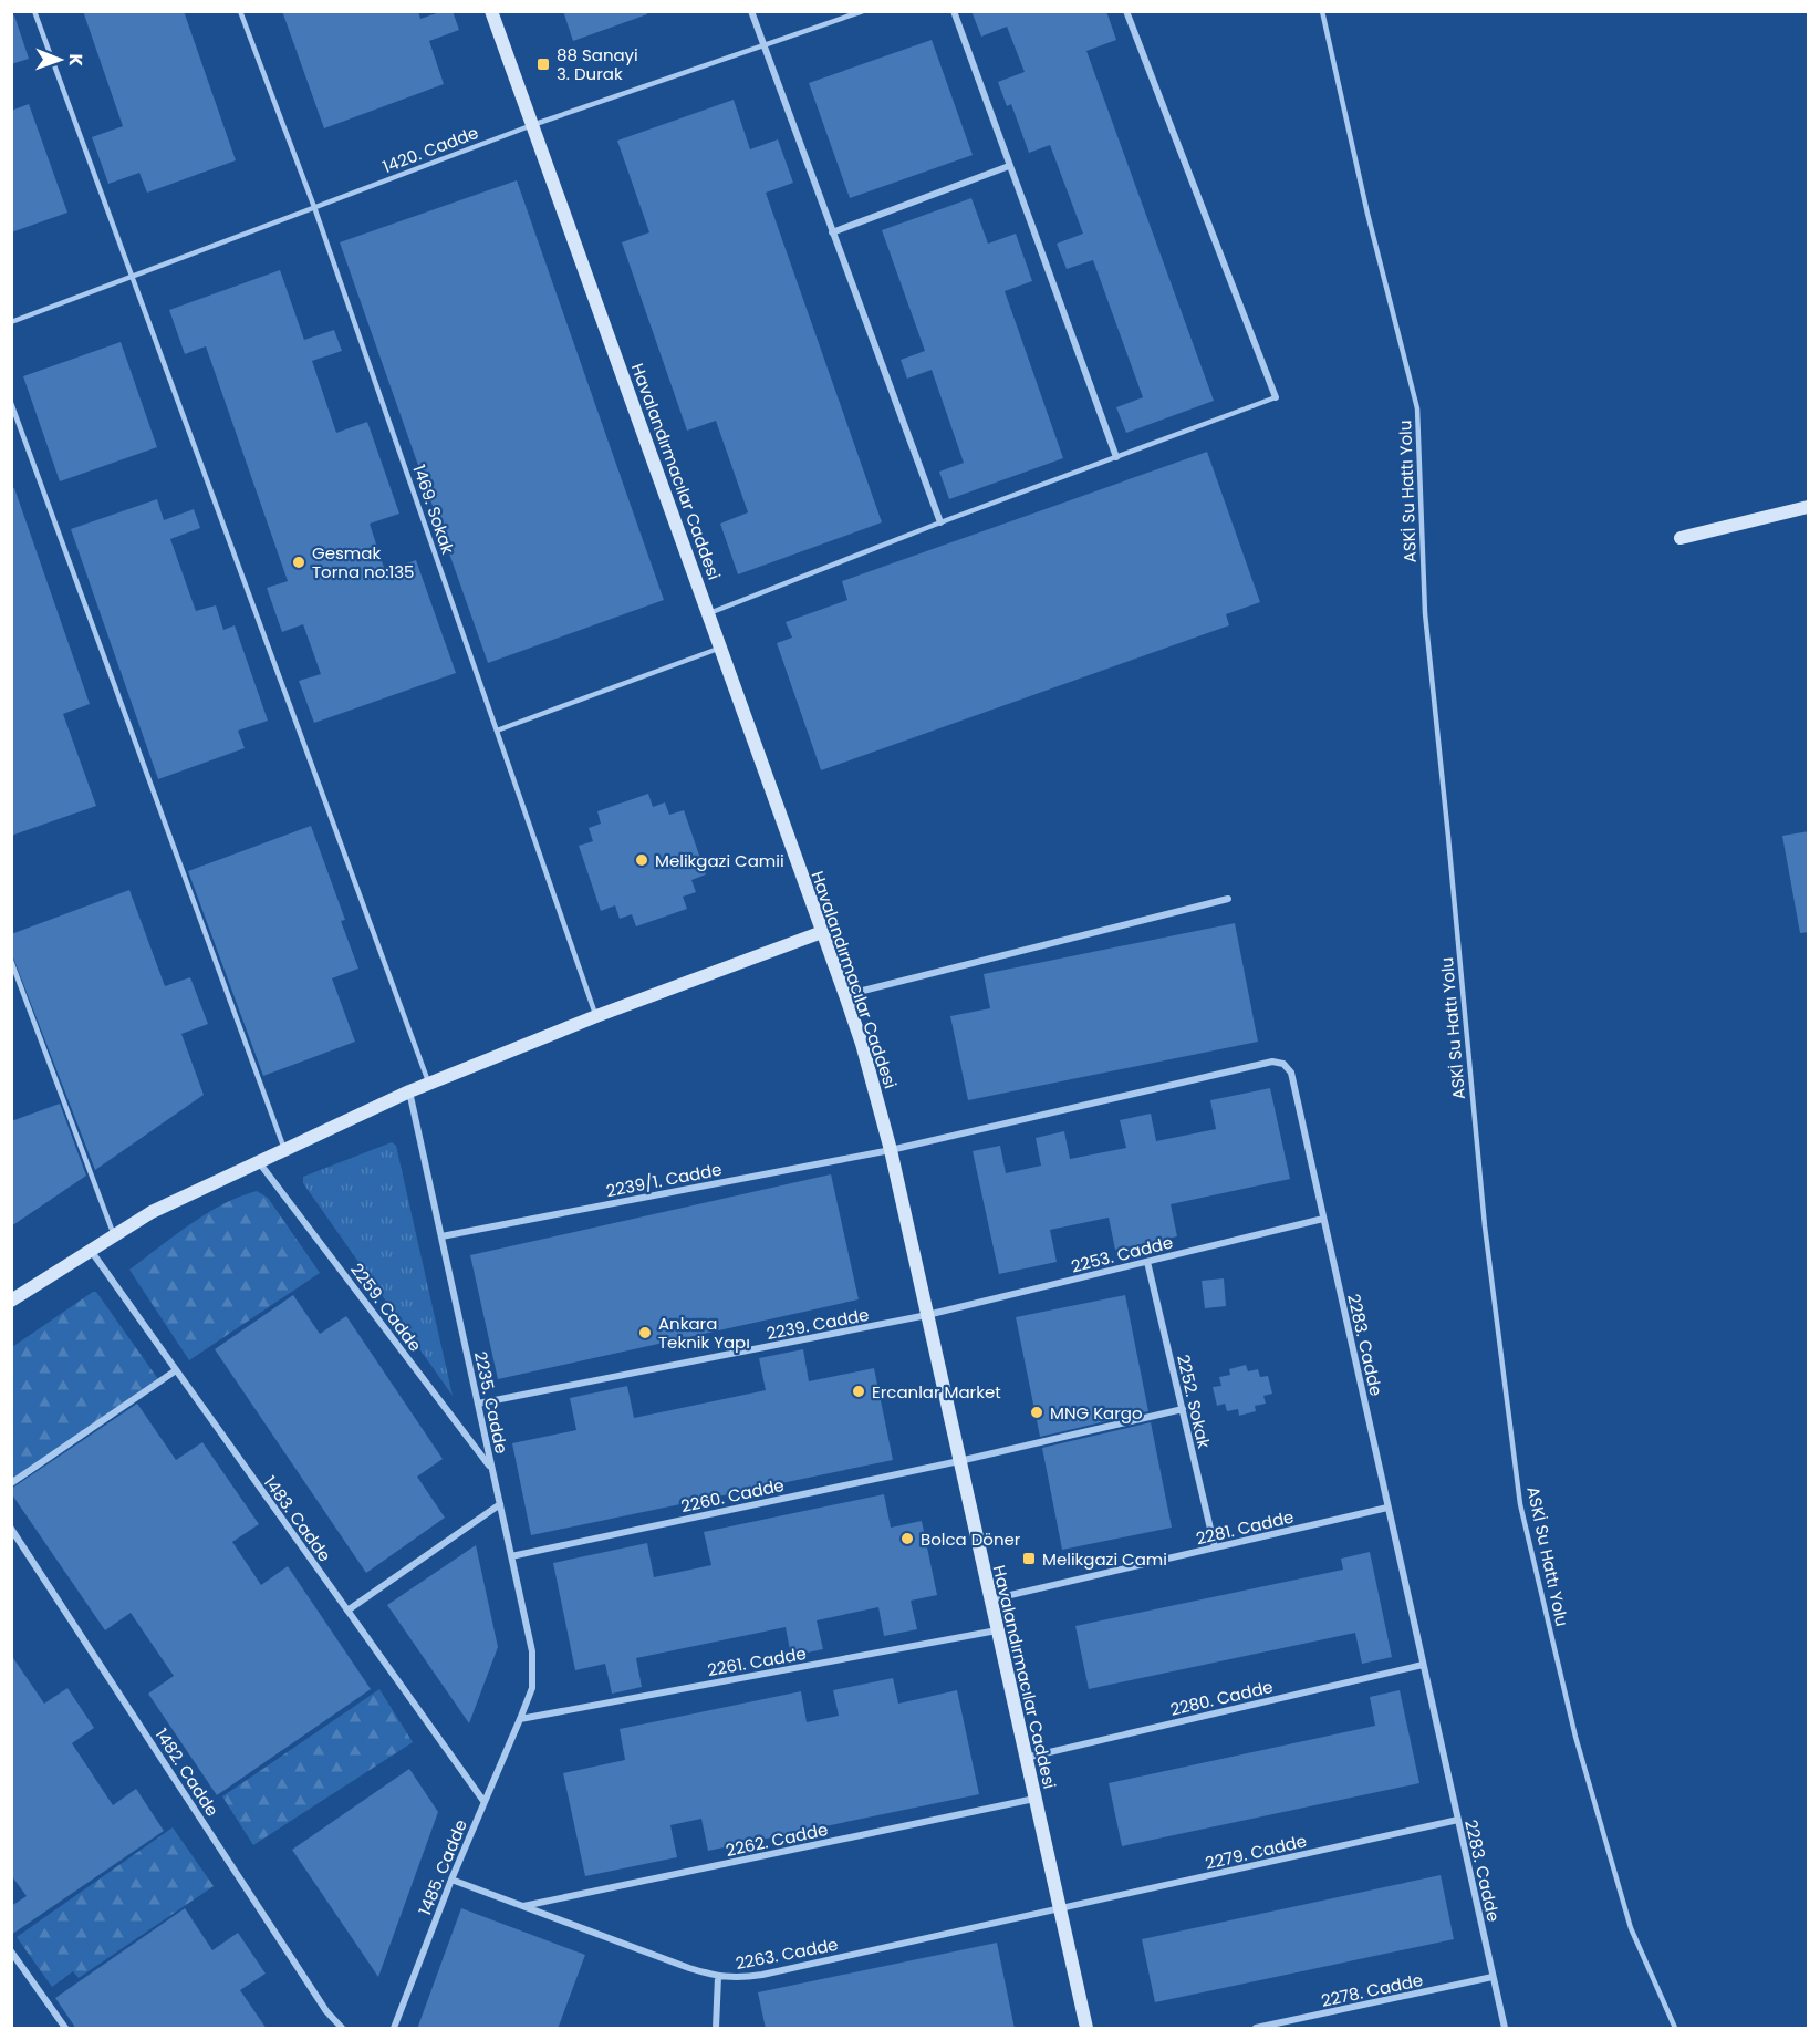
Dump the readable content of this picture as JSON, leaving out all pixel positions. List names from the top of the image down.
{
  "streets": {
    "street": [
      "Havalandırmacılar Caddesi",
      "2239/1. Cadde",
      "2253. Cadde",
      "2259. Cadde",
      "2239. Cadde",
      "2283. Cadde",
      "2252. Sokak",
      "2235. Cadde",
      "2260. Cadde",
      "1483. Cadde",
      "2281. Cadde",
      "2261. Cadde",
      "2280. Cadde",
      "1482. Cadde",
      "2262. Cadde",
      "2279. Cadde",
      "1485. Cadde",
      "2263. Cadde",
      "2278. Cadde"
    ],
    "lane": ["1420. Cadde", "ASKİ Su Hattı Yolu", "1469. Sokak"]
  },
  "crossings": [
    ["1420. Cadde", "Havalandırmacılar Caddesi"],
    ["1420. Cadde", "1469. Sokak"],
    ["Havalandırmacılar Caddesi", "2239/1. Cadde"],
    ["Havalandırmacılar Caddesi", "2253. Cadde"],
    ["Havalandırmacılar Caddesi", "2239. Cadde"],
    ["Havalandırmacılar Caddesi", "2283. Cadde"],
    ["Havalandırmacılar Caddesi", "2260. Cadde"],
    ["Havalandırmacılar Caddesi", "2281. Cadde"],
    ["Havalandırmacılar Caddesi", "2261. Cadde"],
    ["Havalandırmacılar Caddesi", "2280. Cadde"],
    ["Havalandırmacılar Caddesi", "2262. Cadde"],
    ["Havalandırmacılar Caddesi", "2279. Cadde"],
    ["Havalandırmacılar Caddesi", "2263. Cadde"],
    ["2239/1. Cadde", "2283. Cadde"],
    ["2239/1. Cadde", "2235. Cadde"],
    ["2253. Cadde", "2239. Cadde"],
    ["2253. Cadde", "2283. Cadde"],
    ["2253. Cadde", "2252. Sokak"],
    ["2259. Cadde", "2235. Cadde"],
    ["2239. Cadde", "2235. Cadde"],
    ["2283. Cadde", "2281. Cadde"],
    ["2283. Cadde", "2280. Cadde"],
    ["2283. Cadde", "2279. Cadde"],
    ["2283. Cadde", "2278. Cadde"],
    ["2252. Sokak", "2260. Cadde"],
    ["2252. Sokak", "2281. Cadde"],
    ["2235. Cadde", "2260. Cadde"],
    ["2235. Cadde", "2261. Cadde"],
    ["2235. Cadde", "1485. Cadde"],
    ["1483. Cadde", "1485. Cadde"],
    ["2261. Cadde", "1485. Cadde"],
    ["2262. Cadde", "2263. Cadde"],
    ["2279. Cadde", "2263. Cadde"],
    ["1485. Cadde", "2263. Cadde"]
  ],
  "places": {
    "transit": ["88 Sanayi 3. Durak", "Melikgazi Cami"],
    "other": [
      "Gesmak Torna no:135",
      "Melikgazi Camii",
      "Ankara Teknik Yapı",
      "Ercanlar Market",
      "MNG Kargo",
      "Bolca Döner"
    ]
  },
  "north": "right"
}
